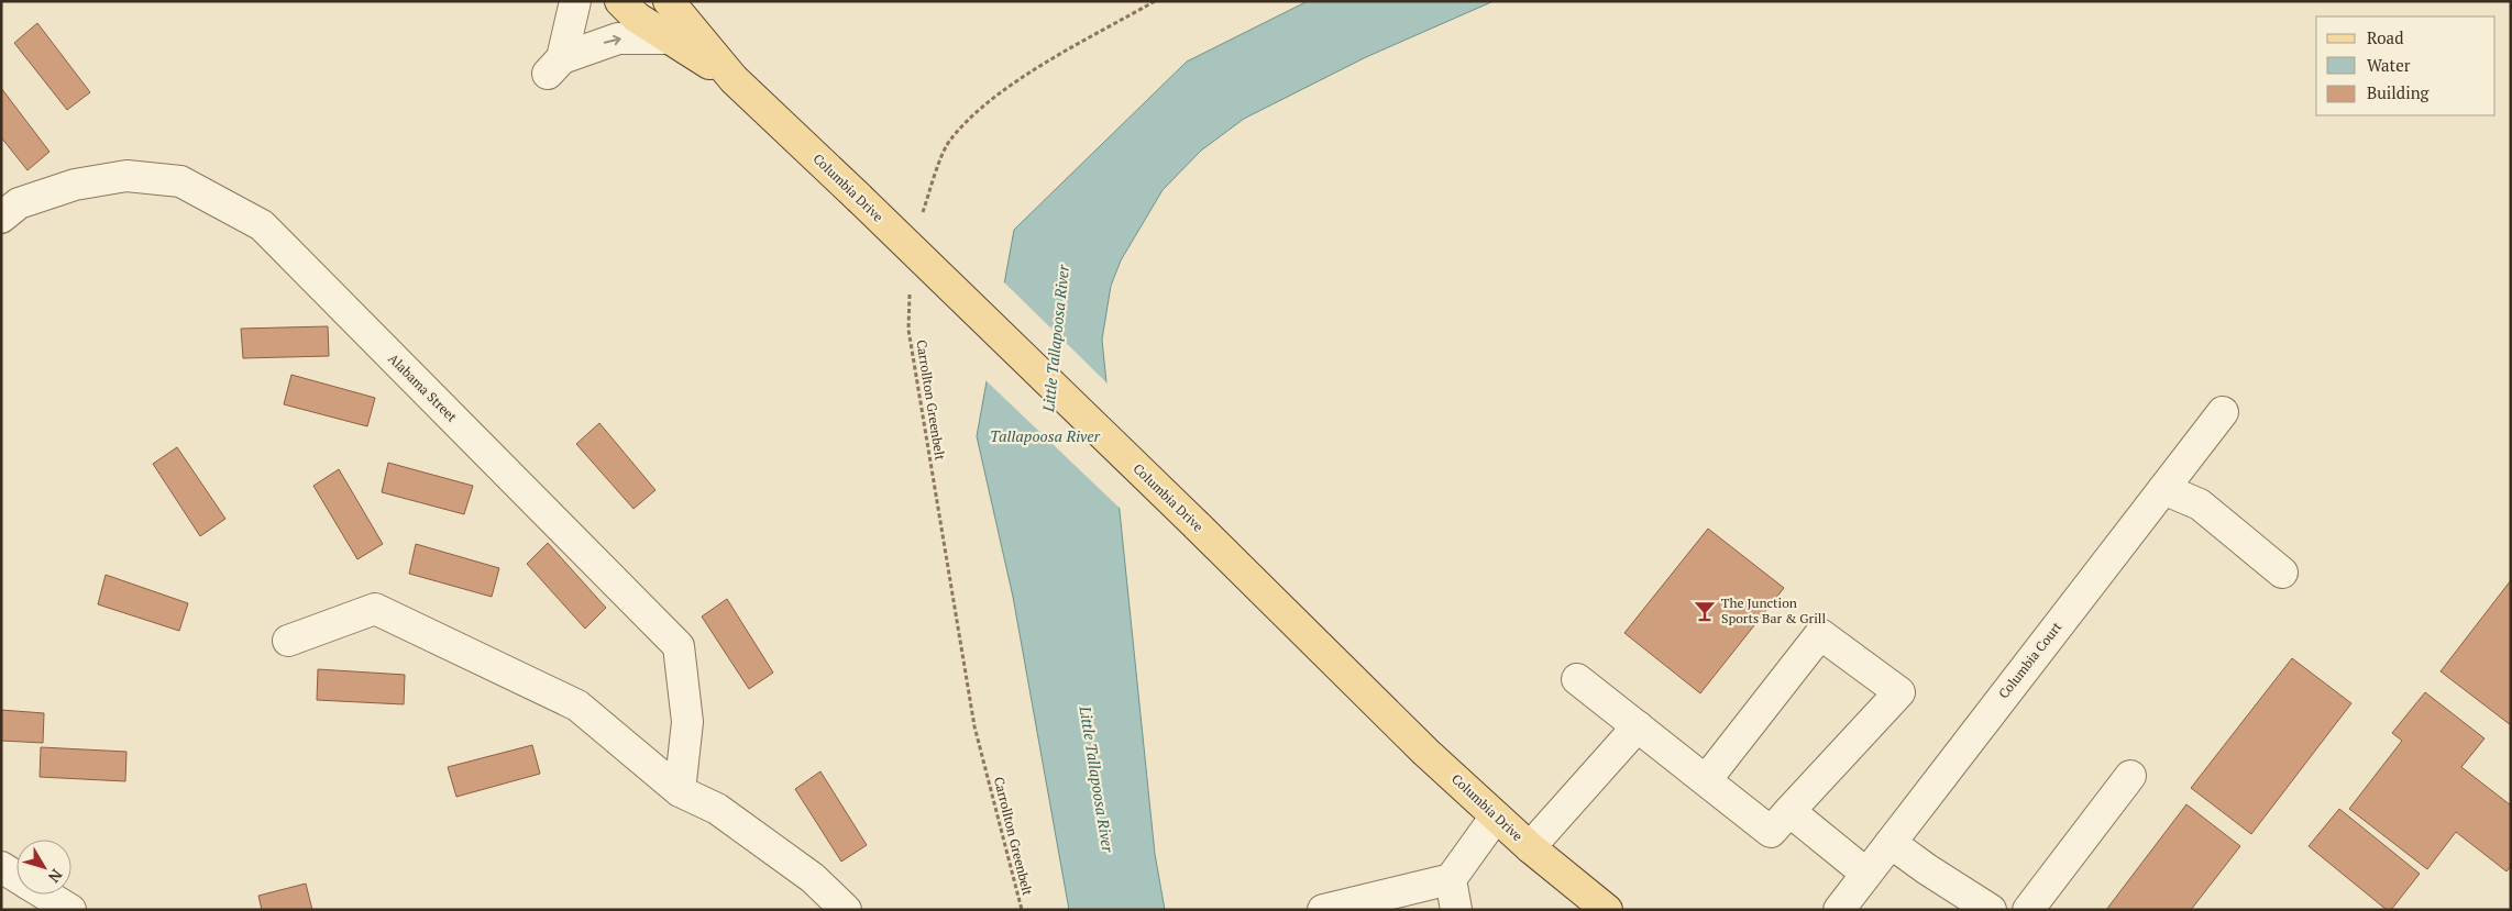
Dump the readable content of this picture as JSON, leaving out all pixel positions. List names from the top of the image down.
{
  "streets": {
    "main road": ["Columbia Drive"],
    "street": ["Alabama Street", "Columbia Court"],
    "path": ["Carrollton Greenbelt"]
  },
  "water": ["Little Tallapoosa River", "Tallapoosa River"],
  "places": {
    "bar": ["The Junction Sports Bar & Grill"]
  },
  "legend": ["Road", "Water", "Building"],
  "north": "bottom right"
}
